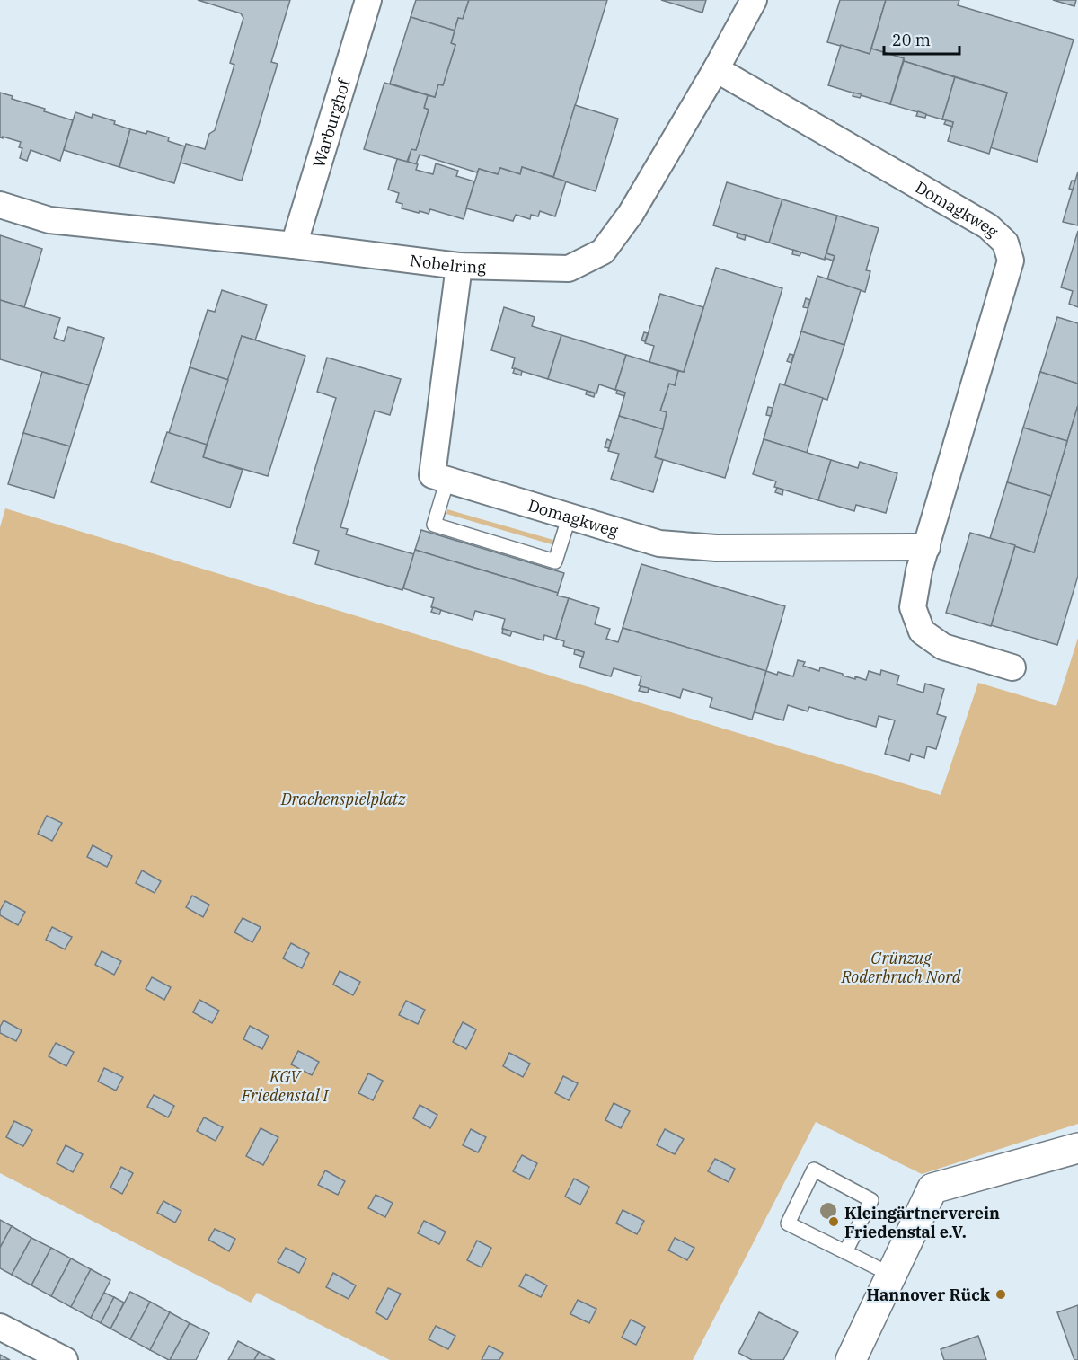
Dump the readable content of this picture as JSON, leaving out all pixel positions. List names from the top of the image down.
{
  "streets": {
    "street": ["Warburghof", "Domagkweg", "Nobelring"]
  },
  "crossings": [
    ["Warburghof", "Nobelring"],
    ["Domagkweg", "Nobelring"]
  ],
  "parks": ["Drachenspielplatz", "Grünzug Roderbruch Nord", "KGV Friedenstal I"],
  "places": ["Kleingärtnerverein Friedenstal e.V.", "Hannover Rück"],
  "scale_bar": "20 m"
}
